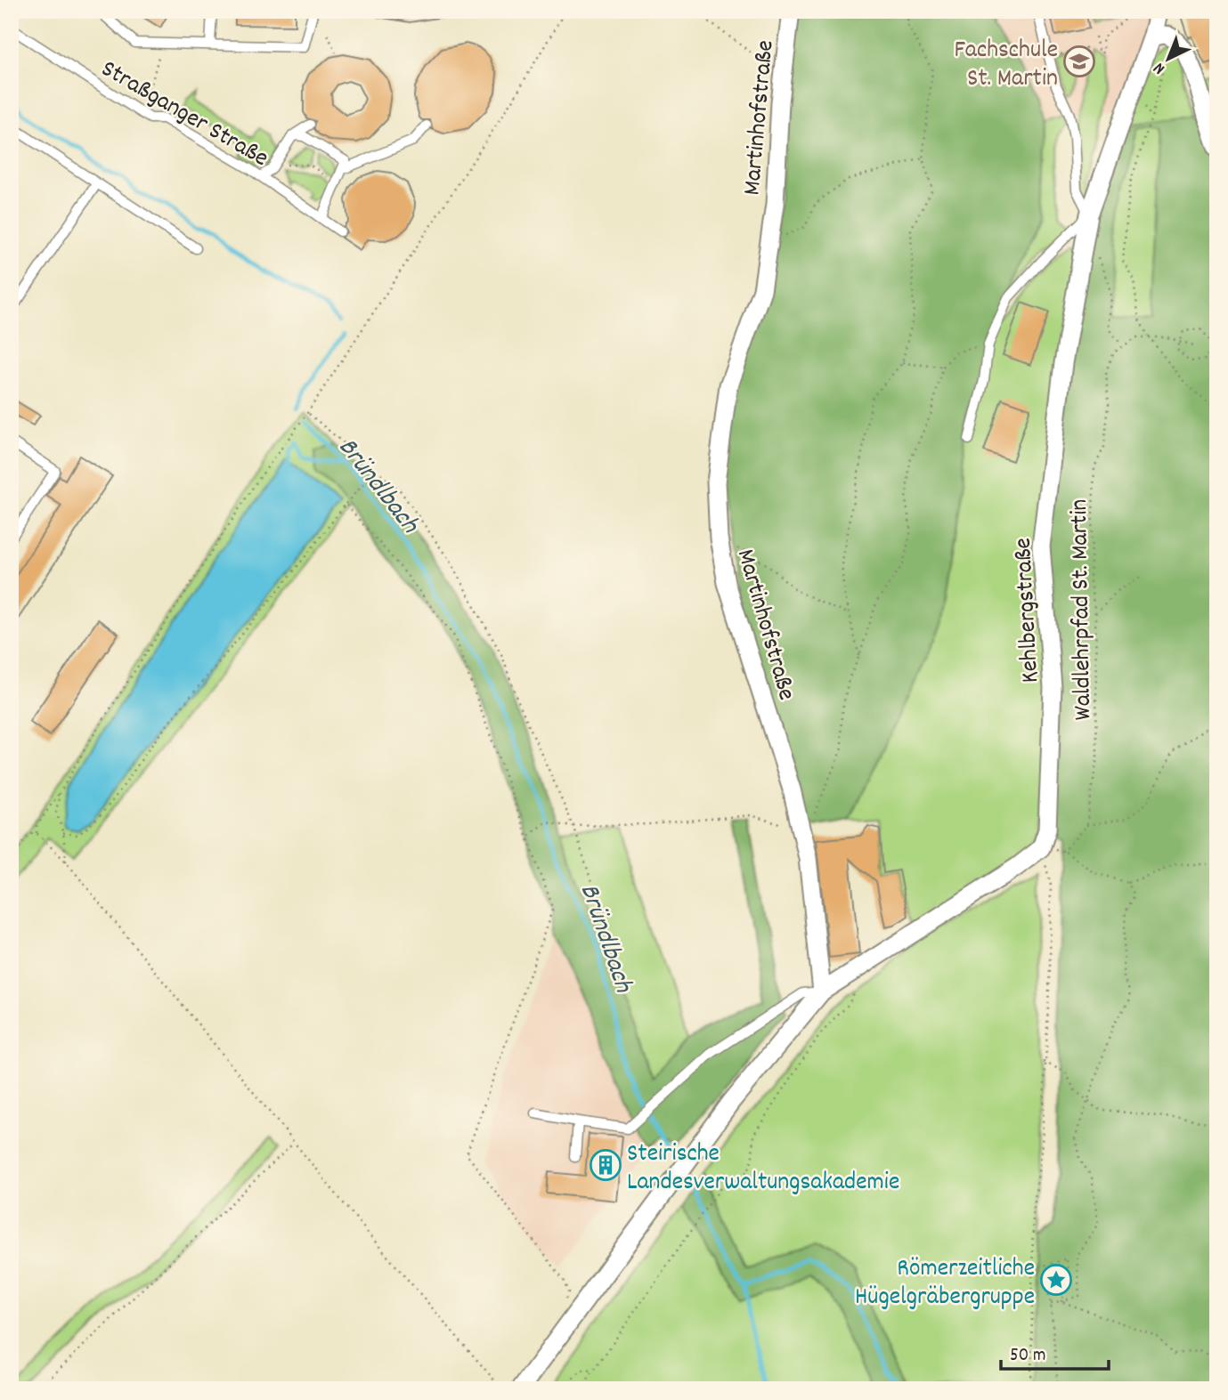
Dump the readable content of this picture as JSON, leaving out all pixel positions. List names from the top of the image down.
{
  "streets": {
    "street": ["Martinhofstraße", "Kehlbergstraße"],
    "lane": ["Straßganger Straße"],
    "path": ["Waldlehrpfad St. Martin"]
  },
  "water": ["Bründlbach"],
  "places": {
    "school or university": ["Fachschule St. Martin"],
    "building": ["Steirische Landesverwaltungsakademie"],
    "place": ["Römerzeitliche Hügelgräbergruppe"]
  },
  "scale_bar": "50 m",
  "north": "bottom left"
}
